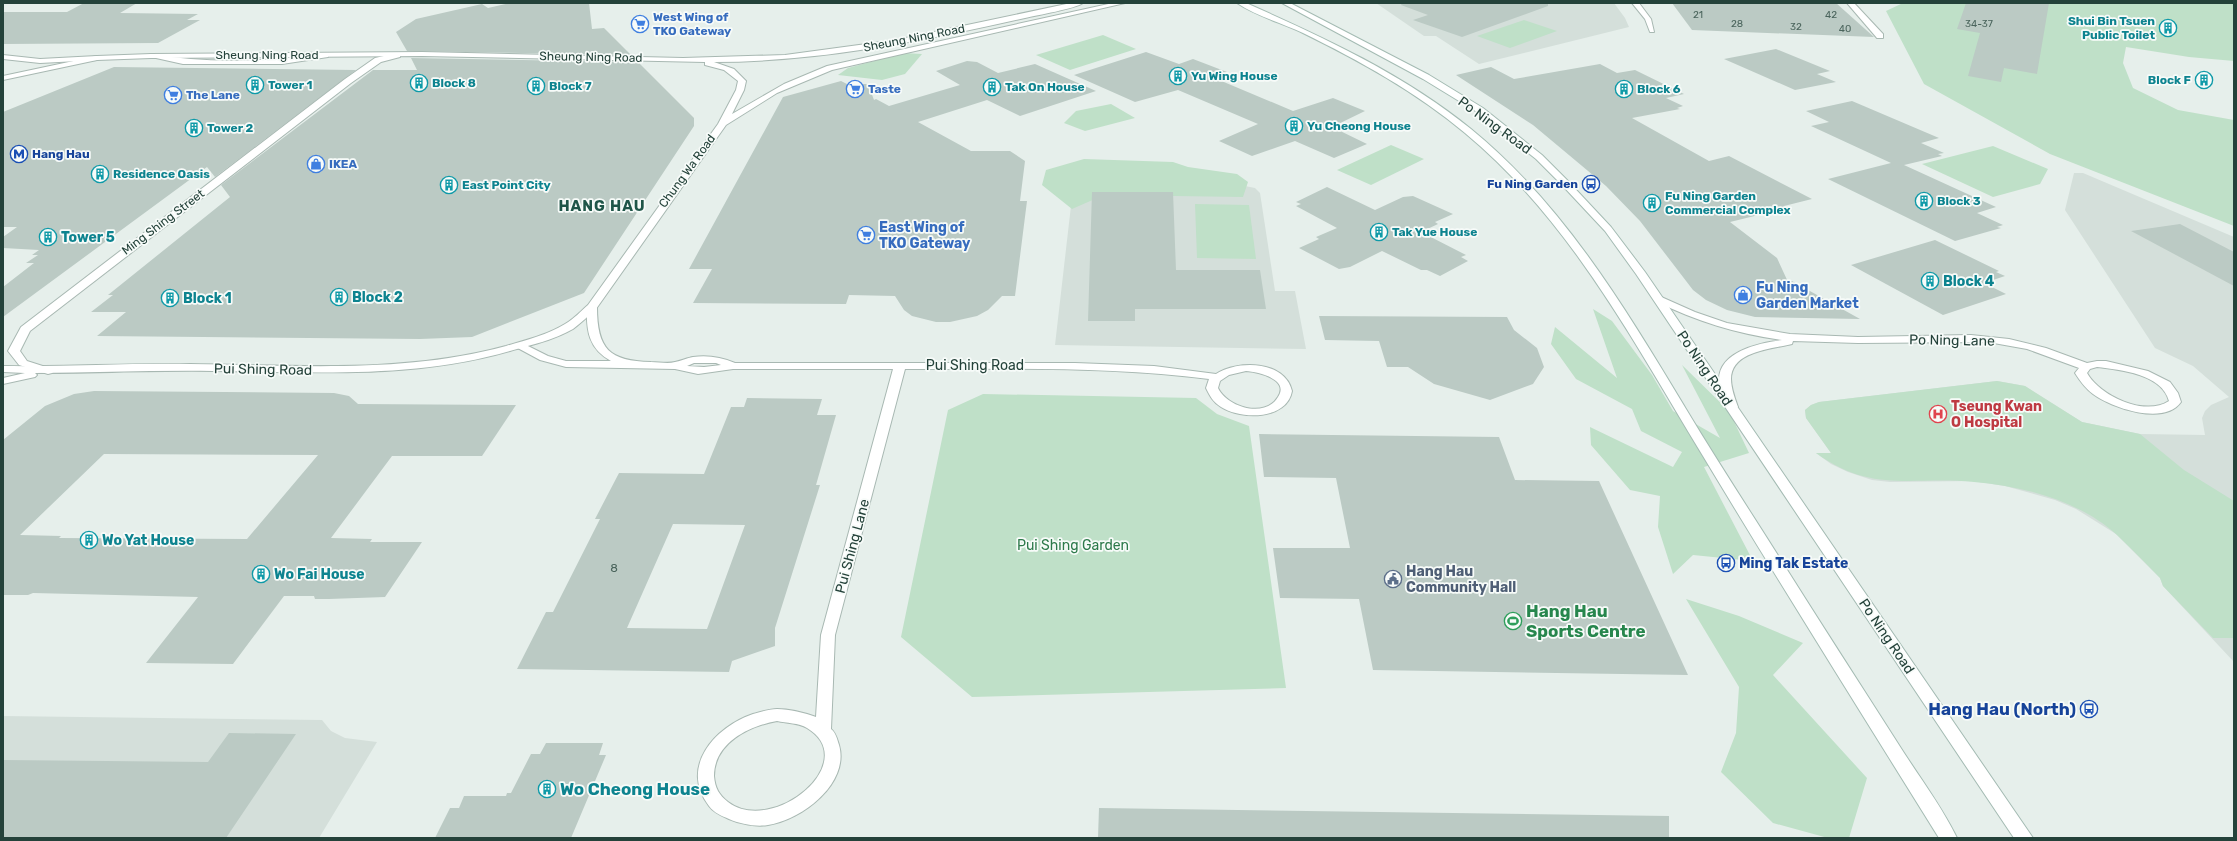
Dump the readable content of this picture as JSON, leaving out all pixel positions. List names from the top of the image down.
{
  "streets": {
    "street": [
      "Sheung Ning Road",
      "Po Ning Road",
      "Chung Wa Road",
      "Ming Shing Street",
      "Po Ning Lane",
      "Pui Shing Road",
      "Pui Shing Lane"
    ]
  },
  "crossings": [
    ["Sheung Ning Road", "Chung Wa Road"],
    ["Sheung Ning Road", "Ming Shing Street"],
    ["Po Ning Road", "Po Ning Lane"],
    ["Chung Wa Road", "Pui Shing Road"],
    ["Ming Shing Street", "Pui Shing Road"],
    ["Pui Shing Road", "Pui Shing Lane"]
  ],
  "districts": ["HANG HAU"],
  "parks": ["Pui Shing Garden"],
  "places": {
    "supermarket": [
      "West Wing of TKO Gateway",
      "Taste",
      "The Lane",
      "East Wing of TKO Gateway"
    ],
    "building": [
      "Shui Bin Tsuen Public Toilet",
      "Yu Wing House",
      "Block F",
      "Block 8",
      "Tower 1",
      "Block 7",
      "Tak On House",
      "Block 6",
      "Yu Cheong House",
      "Tower 2",
      "Residence Oasis",
      "East Point City",
      "Block 3",
      "Fu Ning Garden Commercial Complex",
      "Tak Yue House",
      "Tower 5",
      "Block 4",
      "Block 2",
      "Block 1",
      "Wo Yat House",
      "Wo Fai House",
      "Wo Cheong House"
    ],
    "metro station": ["Hang Hau"],
    "shop": ["IKEA", "Fu Ning Garden Market"],
    "bus stop": ["Fu Ning Garden", "Ming Tak Estate", "Hang Hau (North)"],
    "hospital": ["Tseung Kwan O Hospital"],
    "public building": ["Hang Hau Community Hall"],
    "sports": ["Hang Hau Sports Centre"]
  },
  "house_numbers": [
    "21",
    "42",
    "28",
    "34-37",
    "32",
    "40",
    "8"
  ]
}
